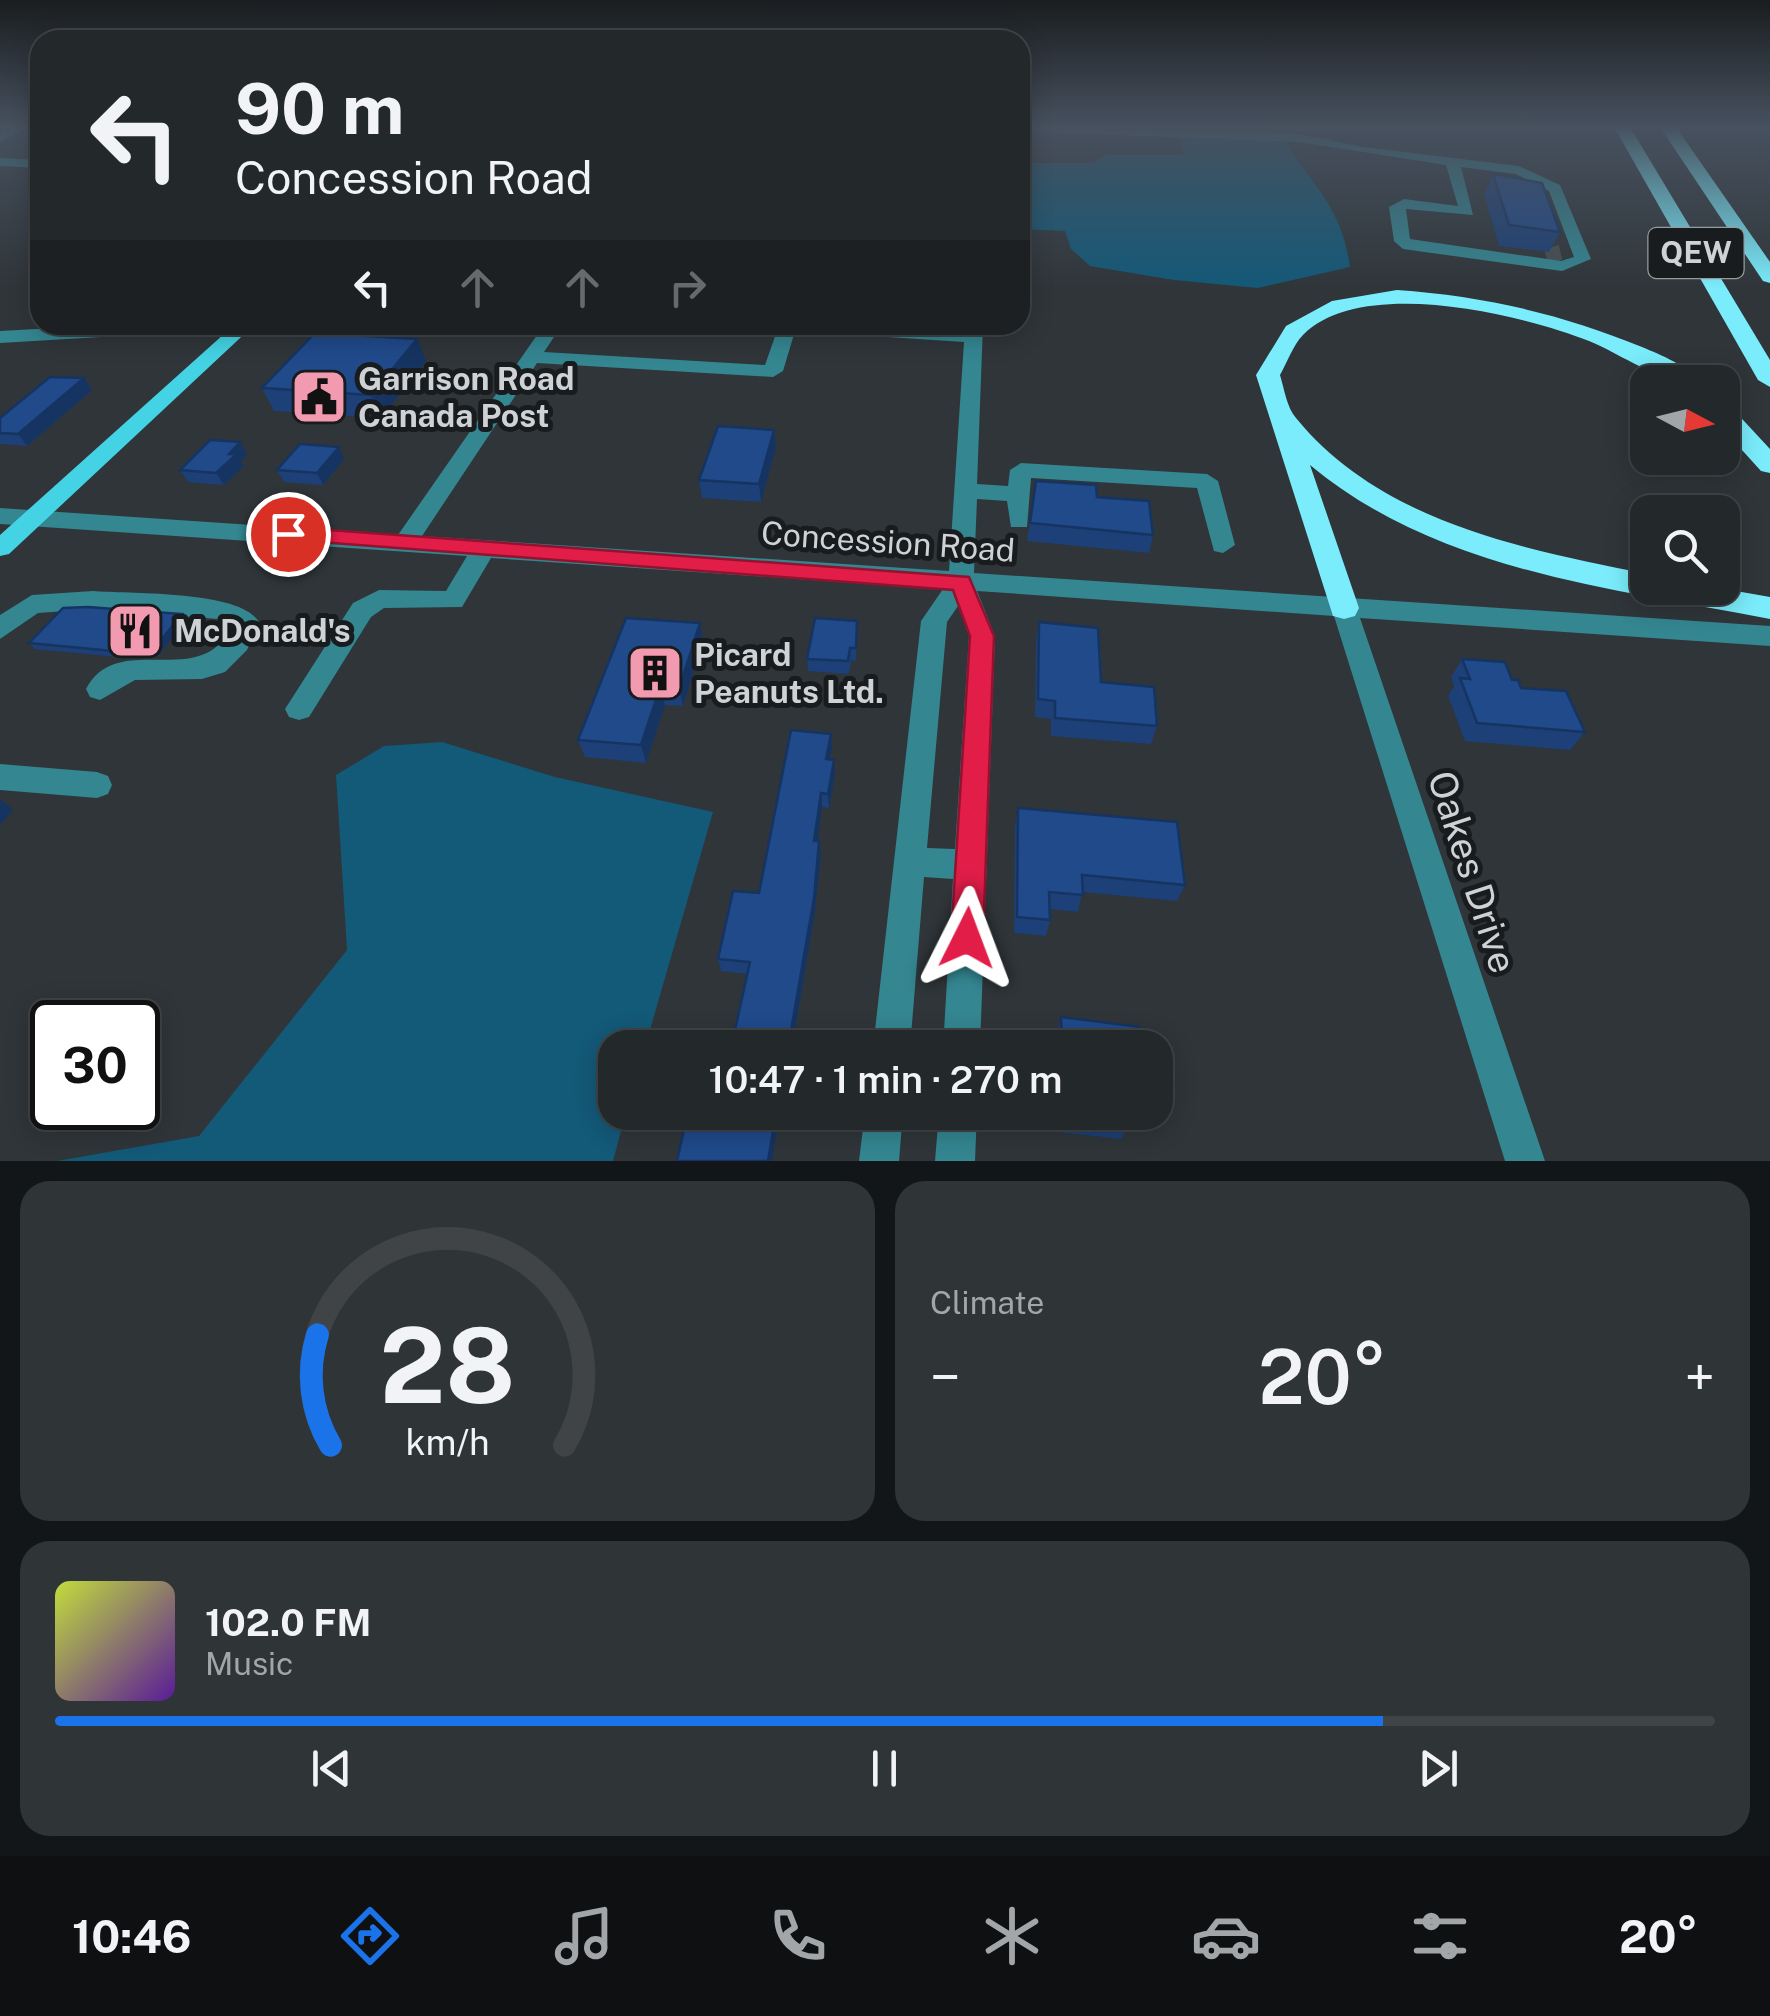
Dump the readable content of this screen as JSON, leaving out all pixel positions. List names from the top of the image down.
{
  "streets": {
    "highway": ["QEW"],
    "street": ["Concession Road", "Oakes Drive"]
  },
  "crossings": [
    ["Concession Road", "Oakes Drive"]
  ],
  "places": {
    "public building": ["Garrison Road Canada Post"],
    "restaurant": ["McDonald's"],
    "building": ["Picard Peanuts Ltd."]
  },
  "north": "right",
  "page": {
    "turn": ["90 m", "Concession Road"],
    "limit": "30",
    "trip": "10:47 · 1 min · 270 m",
    "tile": "Climate",
    "heat": ["−", "20°", "+"],
    "song": ["102.0 FM", "Music"],
    "tabs": ["10:46", "20°"],
    "gauge": ["28", "km/h"]
  }
}
